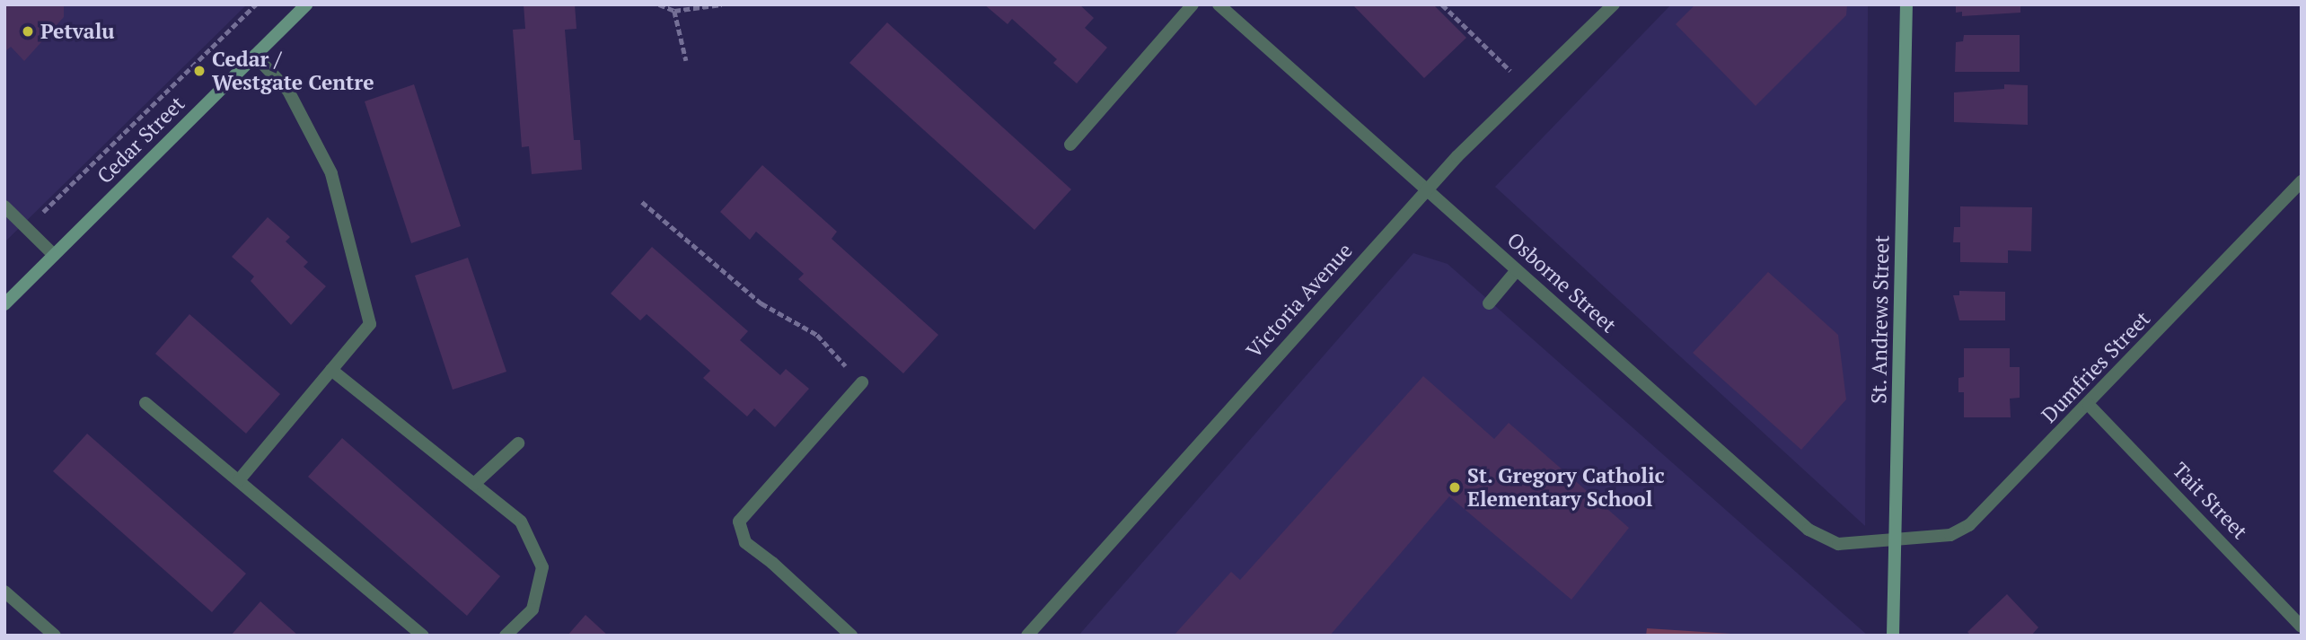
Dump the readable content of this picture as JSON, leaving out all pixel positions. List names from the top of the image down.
{
  "streets": {
    "main road": ["Cedar Street", "St. Andrews Street"],
    "street": [
      "Osborne Street",
      "Victoria Avenue",
      "Dumfries Street",
      "Tait Street"
    ]
  },
  "crossings": [
    ["Osborne Street", "Victoria Avenue"],
    ["Osborne Street", "St. Andrews Street"],
    ["Osborne Street", "Dumfries Street"],
    ["St. Andrews Street", "Dumfries Street"],
    ["Dumfries Street", "Tait Street"]
  ],
  "places": ["Petvalu", "Cedar / Westgate Centre", "St. Gregory Catholic Elementary School"]
}
